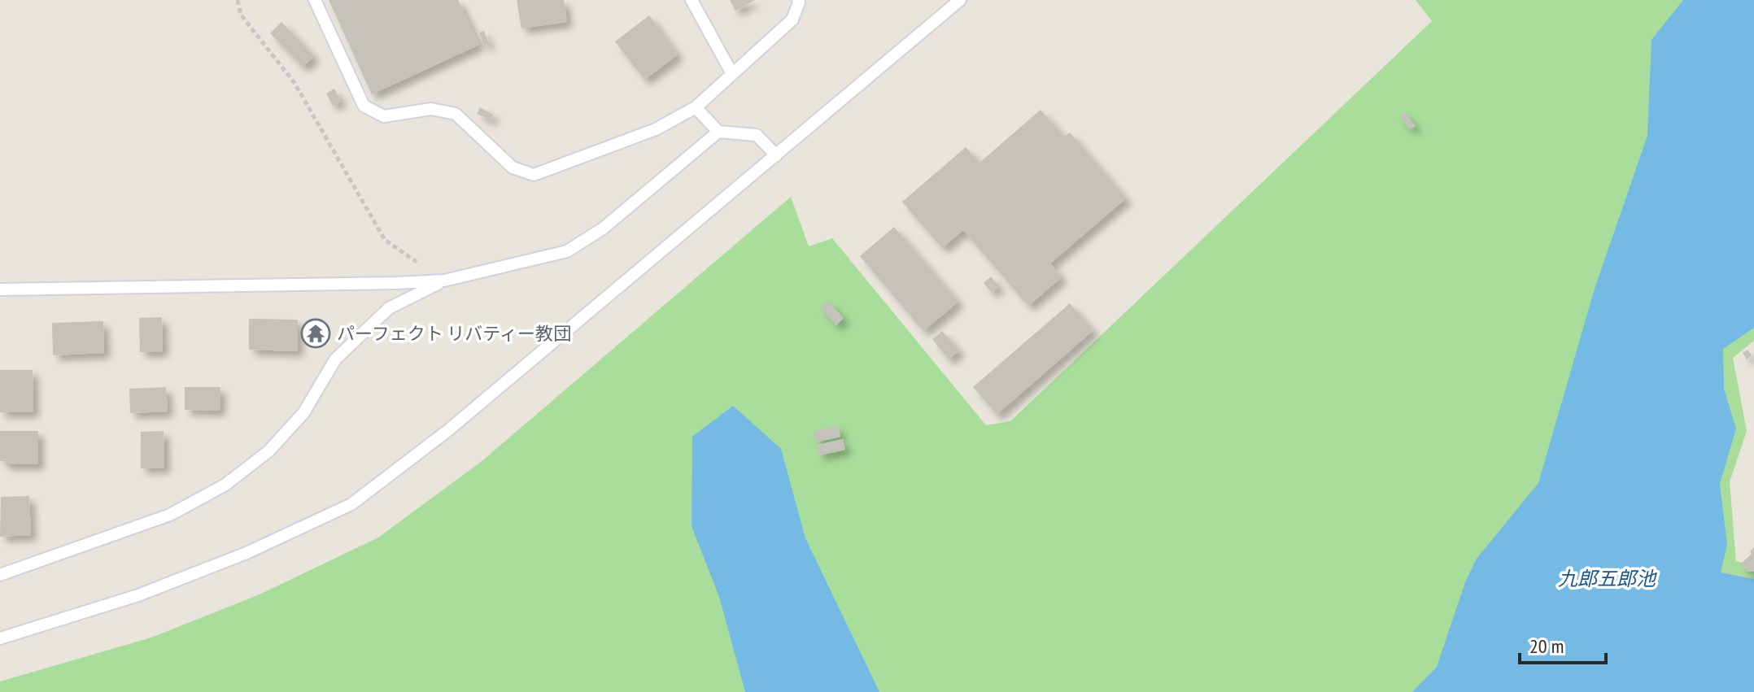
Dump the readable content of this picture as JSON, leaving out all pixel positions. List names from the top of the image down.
{
  "water": ["九郎五郎池"],
  "places": {
    "temple": ["パーフェクト リバティー教団"]
  },
  "scale_bar": "20 m"
}
